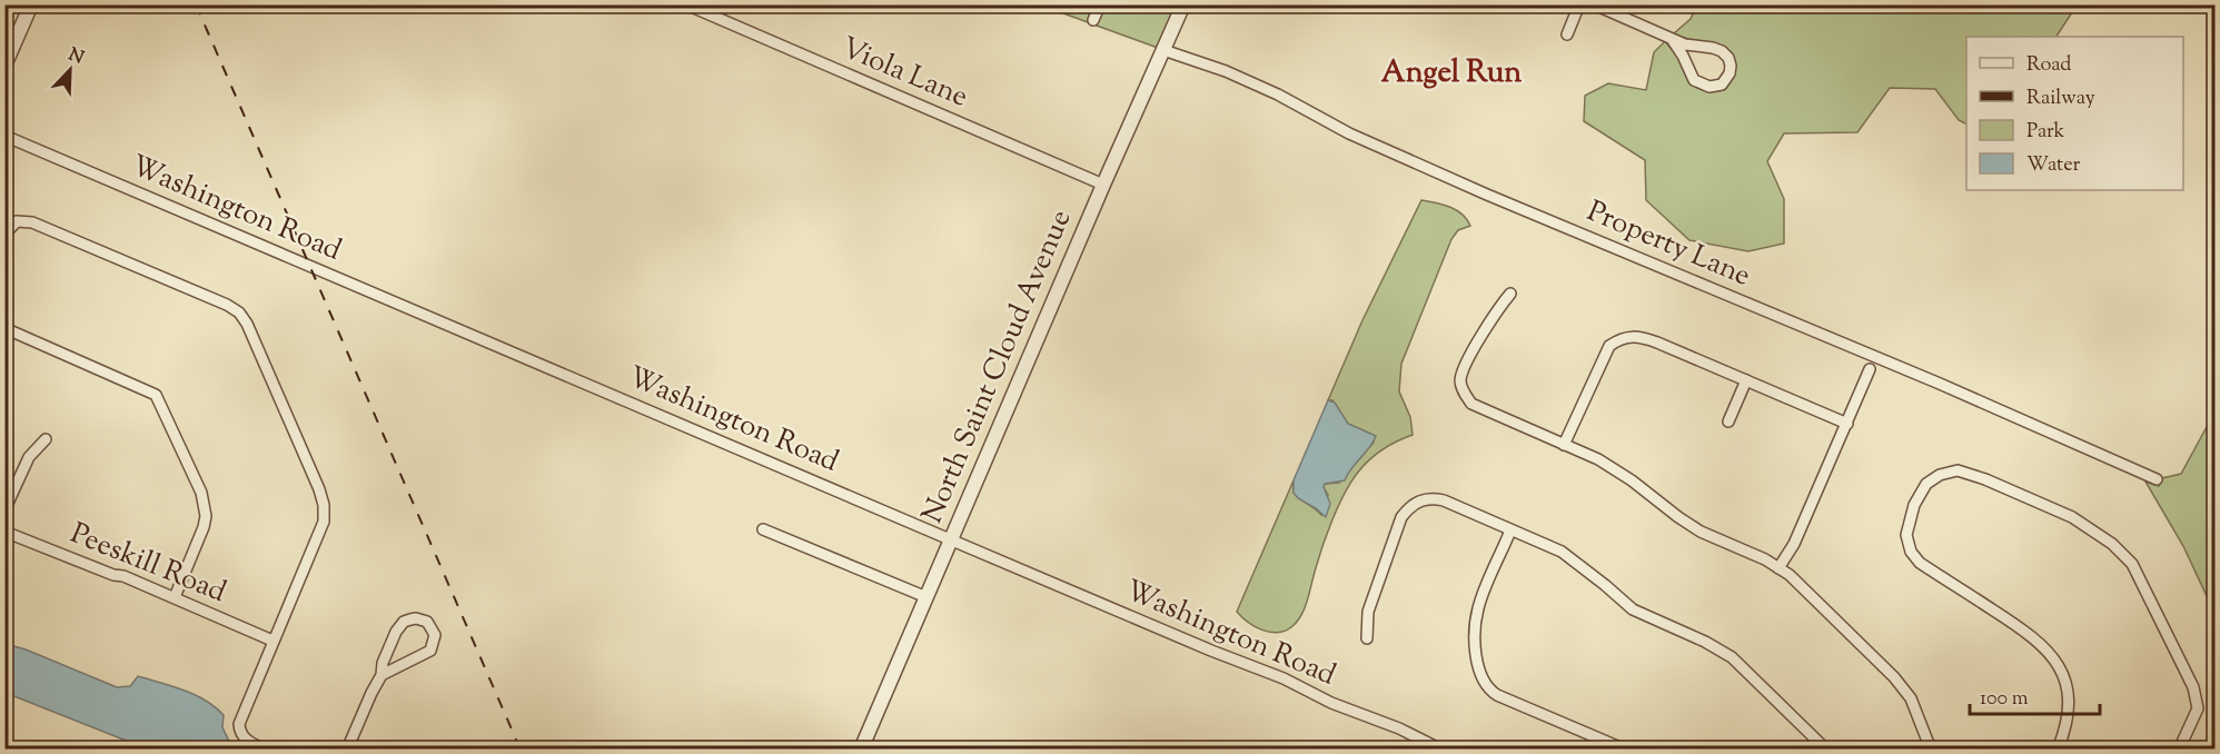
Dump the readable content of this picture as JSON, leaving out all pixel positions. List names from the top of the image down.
{
  "streets": {
    "street": [
      "Viola Lane",
      "Washington Road",
      "Property Lane",
      "North Saint Cloud Avenue",
      "Peeskill Road"
    ]
  },
  "crossings": [
    ["Viola Lane", "North Saint Cloud Avenue"],
    ["Washington Road", "North Saint Cloud Avenue"],
    ["Property Lane", "North Saint Cloud Avenue"]
  ],
  "districts": ["Angel Run"],
  "legend": [
    "Road",
    "Railway",
    "Park",
    "Water"
  ],
  "scale_bar": "100 m",
  "north": "top right"
}
